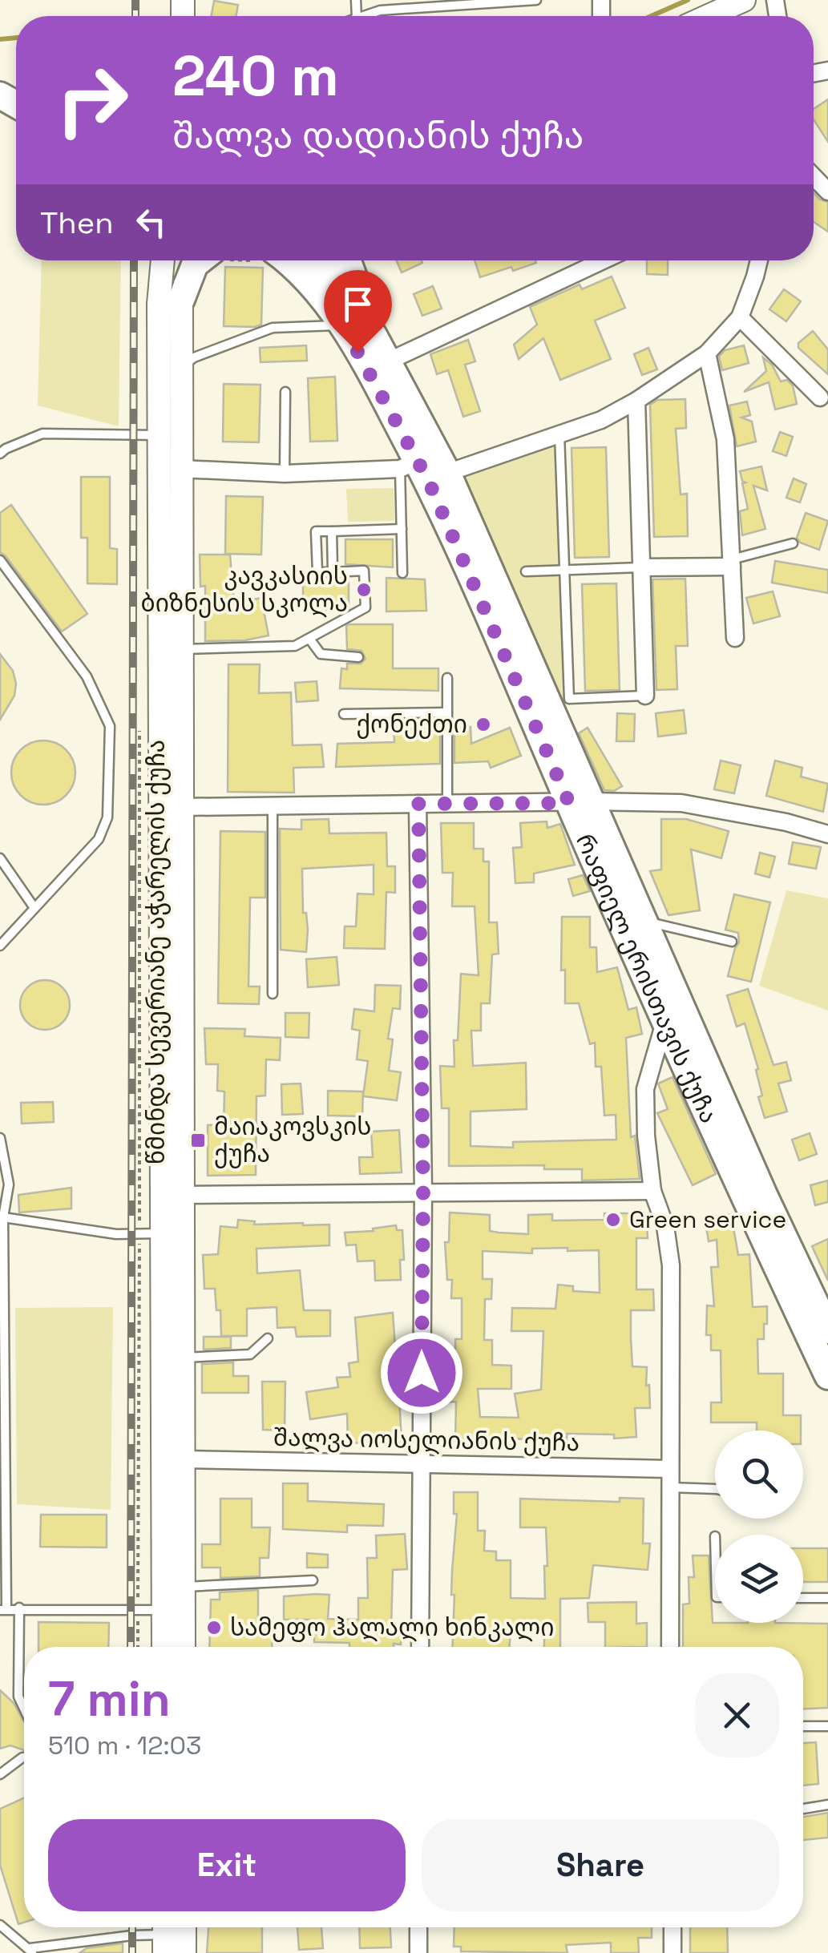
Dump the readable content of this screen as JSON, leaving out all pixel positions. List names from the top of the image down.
{
  "streets": {
    "main road": ["წმინდა სევერიანე აჭარელის ქუჩა", "რაფიელ ერისთავის ქუჩა"],
    "street": ["შალვა იოსელიანის ქუჩა"]
  },
  "crossings": [
    ["წმინდა სევერიანე აჭარელის ქუჩა", "შალვა იოსელიანის ქუჩა"]
  ],
  "places": {
    "other": [
      "კავკასიის ბიზნესის სკოლა",
      "ქონექთი",
      "Green service",
      "სამეფო ჰალალი ხინკალი"
    ],
    "transit": ["მაიაკოვსკის ქუჩა"]
  },
  "page": {
    "turn": ["240 m", "შალვა დადიანის ქუჩა"],
    "then": "Then",
    "heading": ["7 min", "510 m · 12:03"],
    "buttons": ["Exit", "Share"]
  }
}
